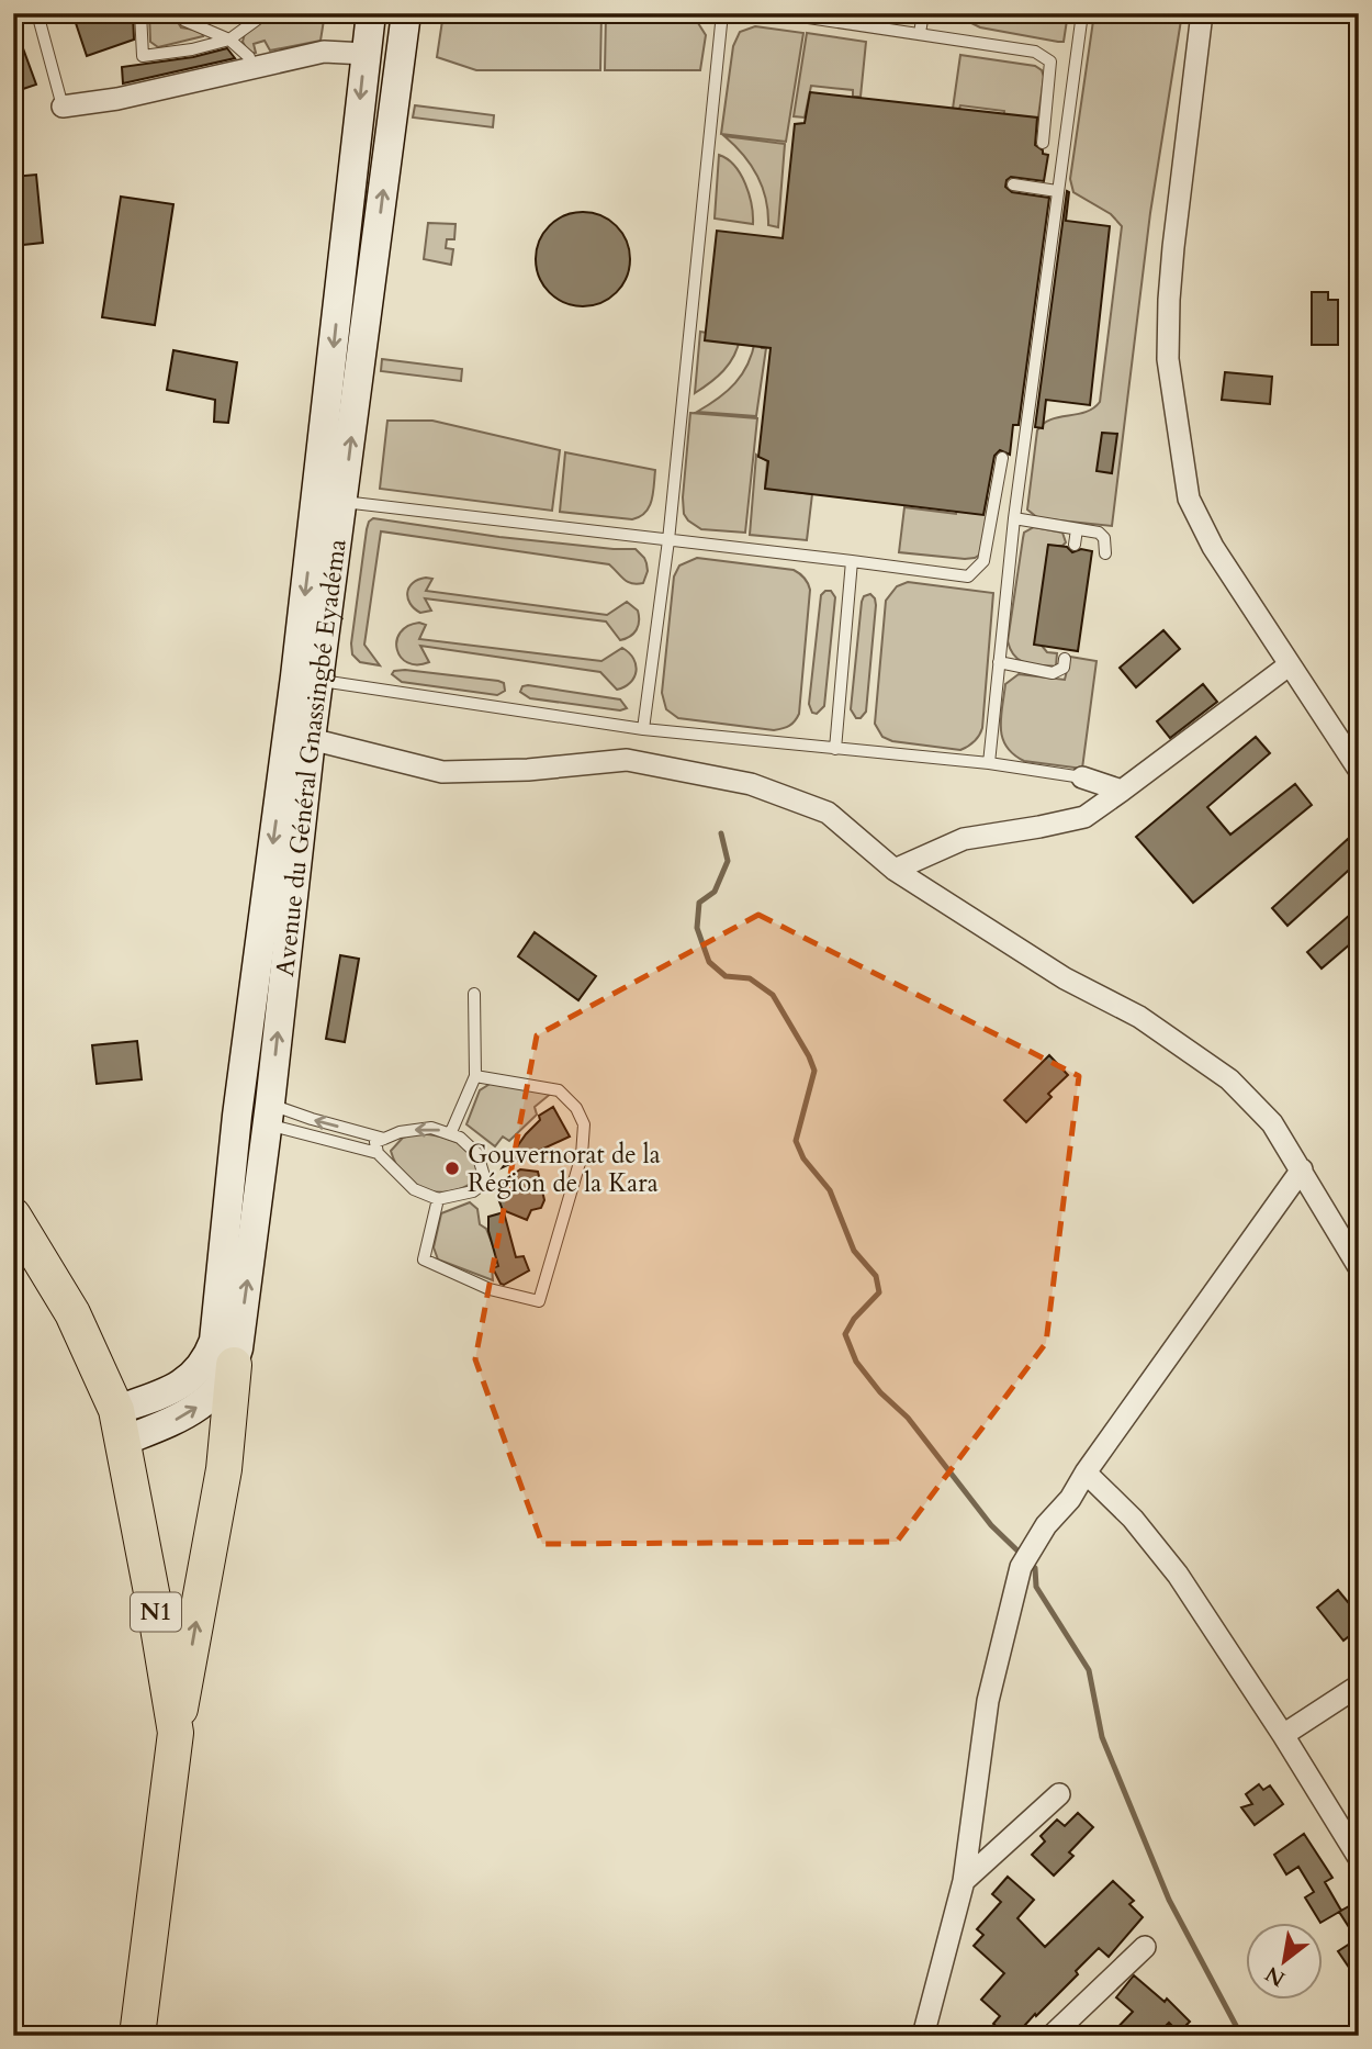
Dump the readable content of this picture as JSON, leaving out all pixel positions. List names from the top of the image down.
{
  "streets": {
    "highway": ["N1"],
    "main road": ["Avenue du Général Gnassingbé Eyadéma"]
  },
  "crossings": [
    ["Avenue du Général Gnassingbé Eyadéma", "N1"]
  ],
  "places": ["Gouvernorat de la Région de la Kara"],
  "north": "bottom left"
}
